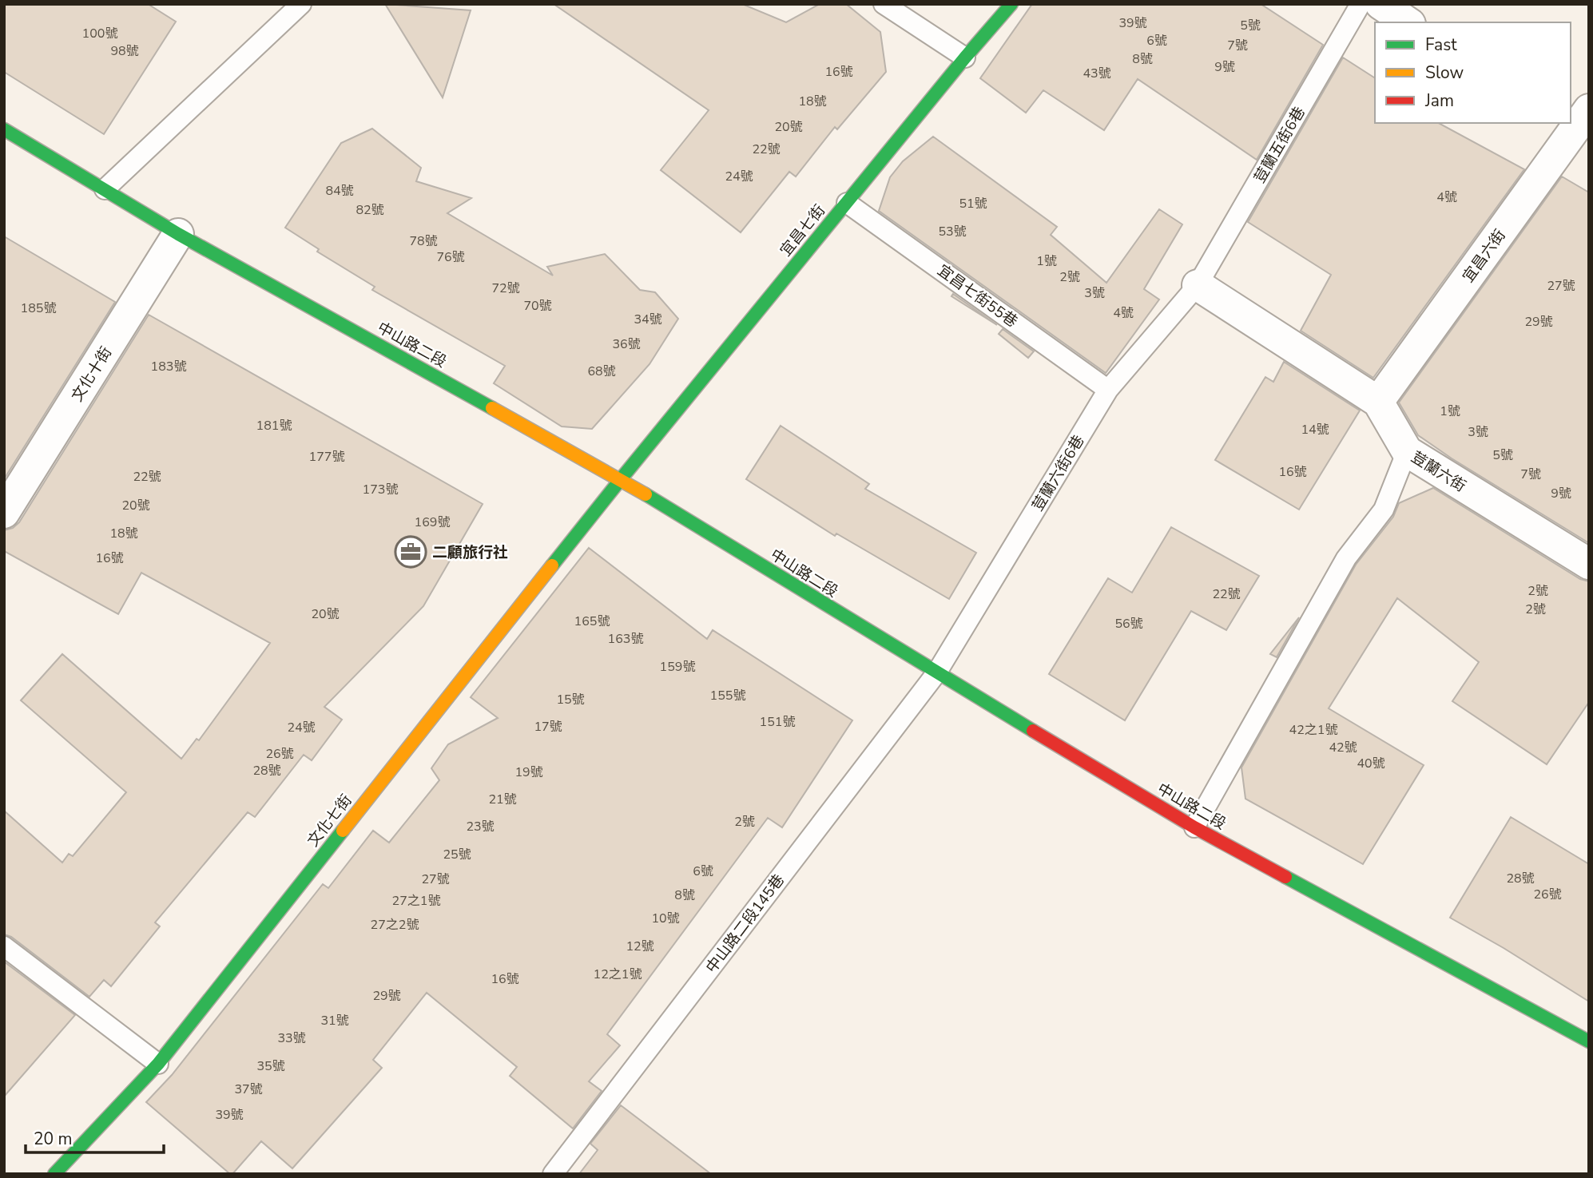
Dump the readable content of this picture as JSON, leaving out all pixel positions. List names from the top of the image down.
{
  "streets": {
    "street": [
      "宜昌七街",
      "宜昌六街",
      "中山路二段",
      "文化十街",
      "荳蘭六街",
      "文化七街"
    ],
    "lane": [
      "荳蘭五街6巷",
      "宜昌七街55巷",
      "荳蘭六街6巷",
      "中山路二段145巷"
    ]
  },
  "crossings": [
    ["荳蘭五街6巷", "荳蘭六街"],
    ["荳蘭五街6巷", "荳蘭六街6巷"],
    ["宜昌七街", "宜昌七街55巷"],
    ["宜昌七街", "中山路二段"],
    ["宜昌七街", "文化七街"],
    ["宜昌六街", "荳蘭六街"],
    ["宜昌七街55巷", "荳蘭六街6巷"],
    ["中山路二段", "文化十街"],
    ["中山路二段", "荳蘭六街6巷"],
    ["中山路二段", "文化七街"],
    ["中山路二段", "中山路二段145巷"],
    ["荳蘭六街", "荳蘭六街6巷"],
    ["荳蘭六街6巷", "中山路二段145巷"]
  ],
  "places": {
    "office": ["二顧旅行社"]
  },
  "house_numbers": [
    "39號",
    "5號",
    "100號",
    "6號",
    "7號",
    "98號",
    "8號",
    "9號",
    "16號",
    "43號",
    "18號",
    "20號",
    "22號",
    "24號",
    "84號",
    "4號",
    "51號",
    "82號",
    "53號",
    "78號",
    "76號",
    "1號",
    "2號",
    "27號",
    "72號",
    "3號",
    "70號",
    "185號",
    "4號",
    "34號",
    "29號",
    "36號",
    "183號",
    "68號",
    "1號",
    "181號",
    "14號",
    "3號",
    "5號",
    "177號",
    "16號",
    "7號",
    "22號",
    "173號",
    "9號",
    "20號",
    "169號",
    "18號",
    "16號",
    "2號",
    "22號",
    "2號",
    "20號",
    "165號",
    "56號",
    "163號",
    "159號",
    "155號",
    "15號",
    "151號",
    "17號",
    "24號",
    "42之1號",
    "42號",
    "26號",
    "40號",
    "28號",
    "19號",
    "21號",
    "2號",
    "23號",
    "25號",
    "6號",
    "28號",
    "27號",
    "26號",
    "8號",
    "27之1號",
    "10號",
    "27之2號",
    "12號",
    "12之1號",
    "16號",
    "29號",
    "31號",
    "33號",
    "35號",
    "37號",
    "39號"
  ],
  "legend": ["Fast", "Slow", "Jam"],
  "scale_bar": "20 m"
}
